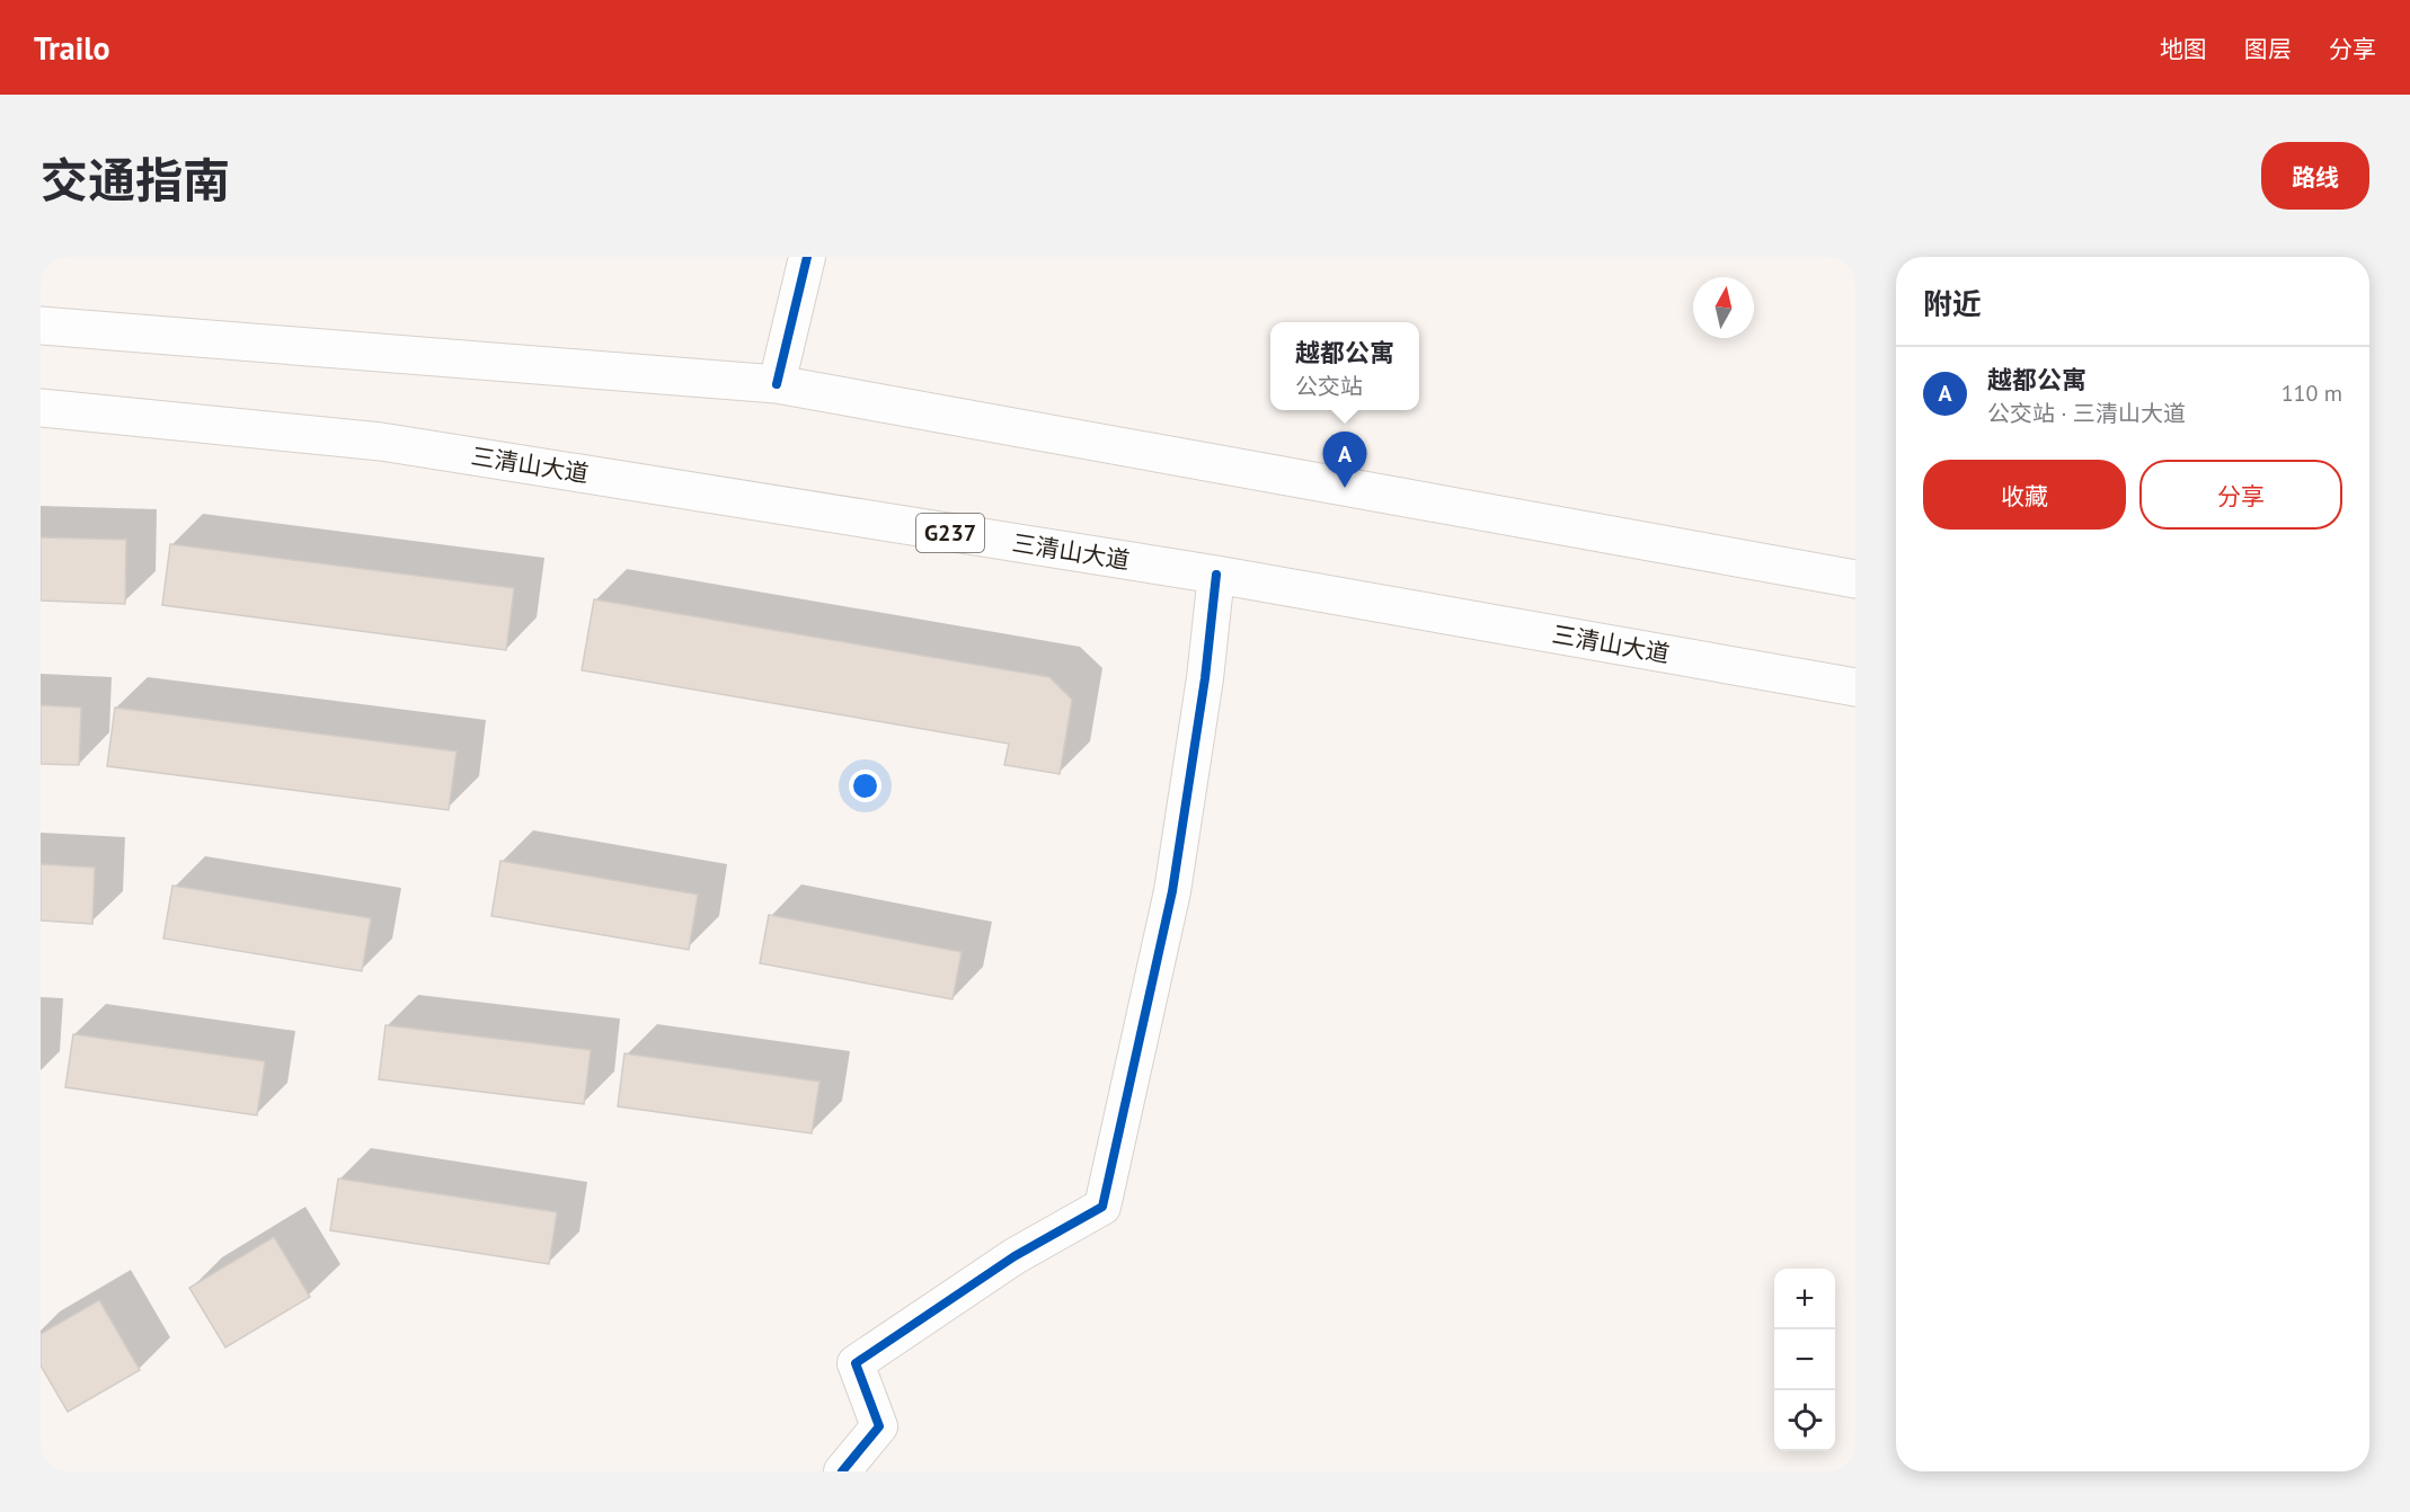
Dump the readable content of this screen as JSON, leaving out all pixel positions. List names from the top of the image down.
{
  "streets": {
    "highway": ["三清山大道", "G237"]
  },
  "north": "top",
  "page": {
    "header": "Trailo",
    "nav": ["地图", "图层", "分享"],
    "title": "交通指南",
    "buttons": [
      "路线",
      ["收藏", "分享"]
    ],
    "heading": "附近",
    "popup": ["越都公寓", "公交站"],
    "list": [
      {
        "mark": "A",
        "name": "越都公寓",
        "note": "公交站 · 三清山大道",
        "value": "110 m"
      }
    ],
    "pins": "A",
    "map_buttons": ["+", "−"]
  }
}
